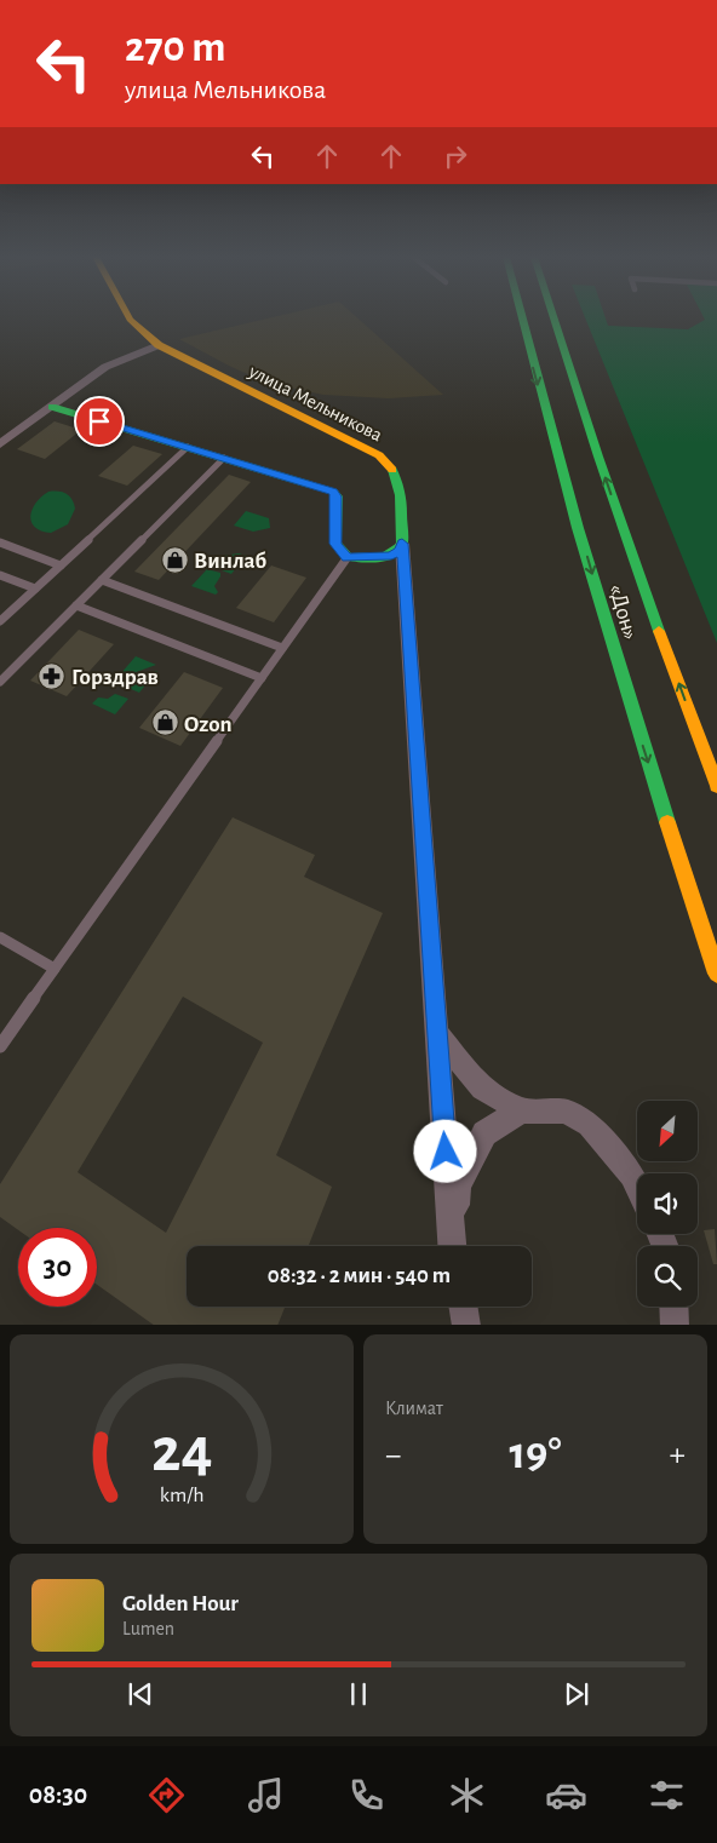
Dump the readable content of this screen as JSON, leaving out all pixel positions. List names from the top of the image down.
{
  "streets": {
    "main road": ["улица Мельникова", "«Дон»"]
  },
  "places": {
    "shop": ["Винлаб", "Ozon"],
    "pharmacy": ["Горздрав"]
  },
  "north": "bottom left",
  "page": {
    "turn": ["270 m", "улица Мельникова"],
    "limit": "30",
    "trip": "08:32 · 2 мин · 540 m",
    "tile": "Климат",
    "heat": ["−", "19°", "+"],
    "song": ["Golden Hour", "Lumen"],
    "tabs": "08:30",
    "gauge": ["24", "km/h"]
  }
}
